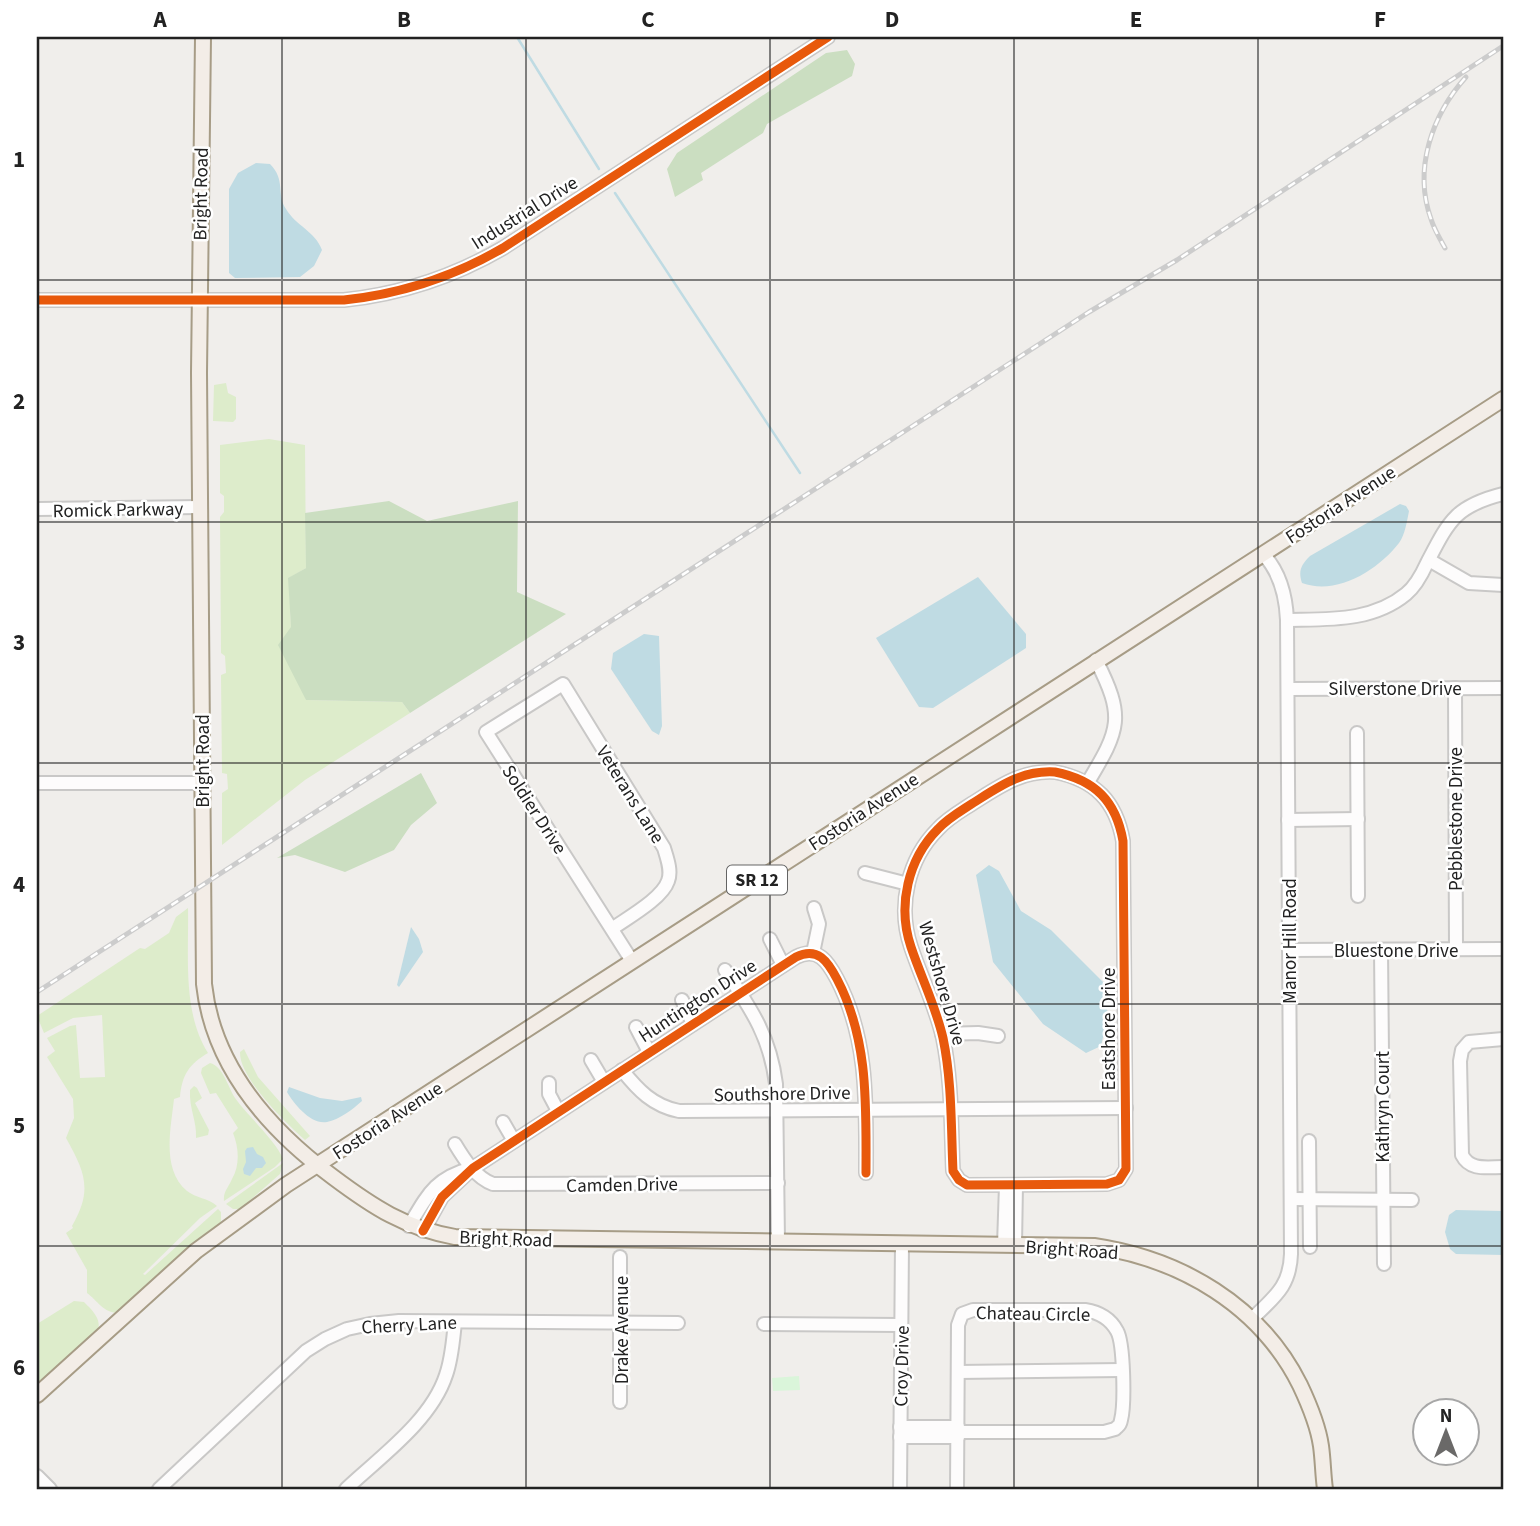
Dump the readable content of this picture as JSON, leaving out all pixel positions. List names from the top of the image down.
{
  "streets": {
    "main road": ["Bright Road", "Fostoria Avenue", "SR 12"],
    "street": [
      "Industrial Drive",
      "Romick Parkway",
      "Silverstone Drive",
      "Veterans Lane",
      "Soldier Drive",
      "Pebblestone Drive",
      "Manor Hill Road",
      "Bluestone Drive",
      "Westshore Drive",
      "Huntington Drive",
      "Eastshore Drive",
      "Southshore Drive",
      "Kathryn Court",
      "Camden Drive",
      "Chateau Circle",
      "Cherry Lane",
      "Drake Avenue",
      "Croy Drive"
    ]
  },
  "crossings": [
    ["Bright Road", "Industrial Drive"],
    ["Bright Road", "Fostoria Avenue"],
    ["Bright Road", "Romick Parkway"],
    ["Bright Road", "Manor Hill Road"],
    ["Bright Road", "Huntington Drive"],
    ["Bright Road", "Croy Drive"],
    ["Fostoria Avenue", "Soldier Drive"],
    ["Fostoria Avenue", "Manor Hill Road"],
    ["Silverstone Drive", "Pebblestone Drive"],
    ["Silverstone Drive", "Manor Hill Road"],
    ["Veterans Lane", "Soldier Drive"],
    ["Pebblestone Drive", "Bluestone Drive"],
    ["Manor Hill Road", "Bluestone Drive"],
    ["Bluestone Drive", "Kathryn Court"],
    ["Westshore Drive", "Eastshore Drive"],
    ["Westshore Drive", "Southshore Drive"],
    ["Huntington Drive", "Southshore Drive"],
    ["Huntington Drive", "Camden Drive"],
    ["Eastshore Drive", "Southshore Drive"],
    ["Cherry Lane", "Drake Avenue"]
  ],
  "north": "top",
  "grid": {
    "columns": [
      "A",
      "B",
      "C",
      "D",
      "E",
      "F"
    ],
    "rows": [
      "1",
      "2",
      "3",
      "4",
      "5",
      "6"
    ]
  }
}
